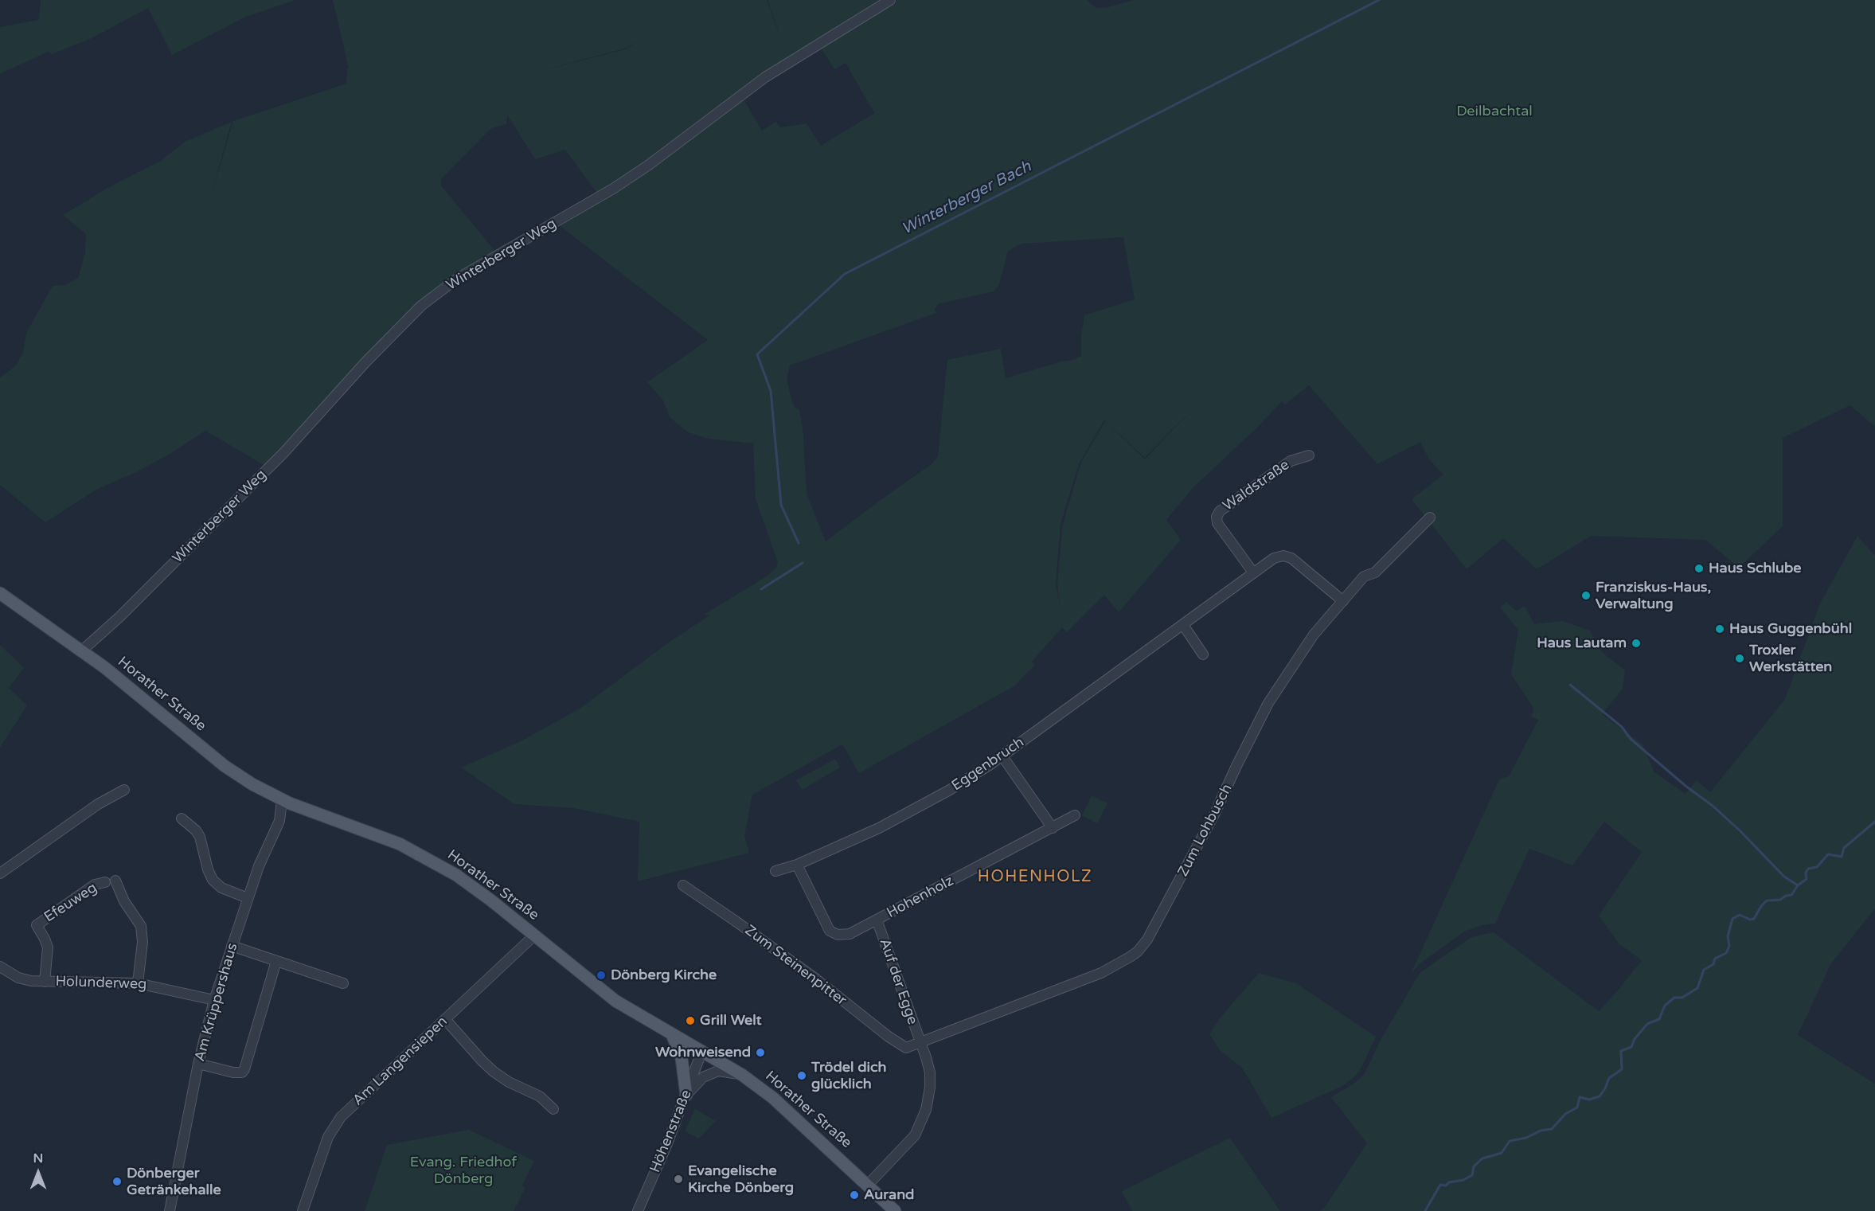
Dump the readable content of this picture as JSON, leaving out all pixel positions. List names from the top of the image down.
{
  "streets": {
    "main road": ["Horather Straße"],
    "street": [
      "Winterberger Weg",
      "Waldstraße",
      "Eggenbruch",
      "Zum Lohbusch",
      "Hohenholz",
      "Efeuweg",
      "Zum Steinenpitter",
      "Auf der Egge",
      "Holunderweg",
      "Am Krüppershaus",
      "Am Langensiepen",
      "Höhenstraße"
    ]
  },
  "crossings": [
    ["Winterberger Weg", "Horather Straße"],
    ["Waldstraße", "Eggenbruch"],
    ["Horather Straße", "Auf der Egge"],
    ["Horather Straße", "Am Krüppershaus"],
    ["Horather Straße", "Am Langensiepen"],
    ["Horather Straße", "Höhenstraße"],
    ["Eggenbruch", "Zum Lohbusch"],
    ["Eggenbruch", "Hohenholz"],
    ["Zum Lohbusch", "Zum Steinenpitter"],
    ["Zum Lohbusch", "Auf der Egge"],
    ["Hohenholz", "Auf der Egge"],
    ["Efeuweg", "Holunderweg"],
    ["Holunderweg", "Am Krüppershaus"]
  ],
  "districts": ["HOHENHOLZ"],
  "water": ["Winterberger Bach"],
  "parks": ["Deilbachtal", "Evang. Friedhof Dönberg"],
  "places": [
    "Haus Schlube",
    "Franziskus-Haus, Verwaltung",
    "Haus Guggenbühl",
    "Haus Lautam",
    "Troxler Werkstätten",
    "Dönberg Kirche",
    "Grill Welt",
    "Wohnweisend",
    "Trödel dich glücklich",
    "Evangelische Kirche Dönberg",
    "Dönberger Getränkehalle",
    "Aurand"
  ],
  "north": "top"
}
